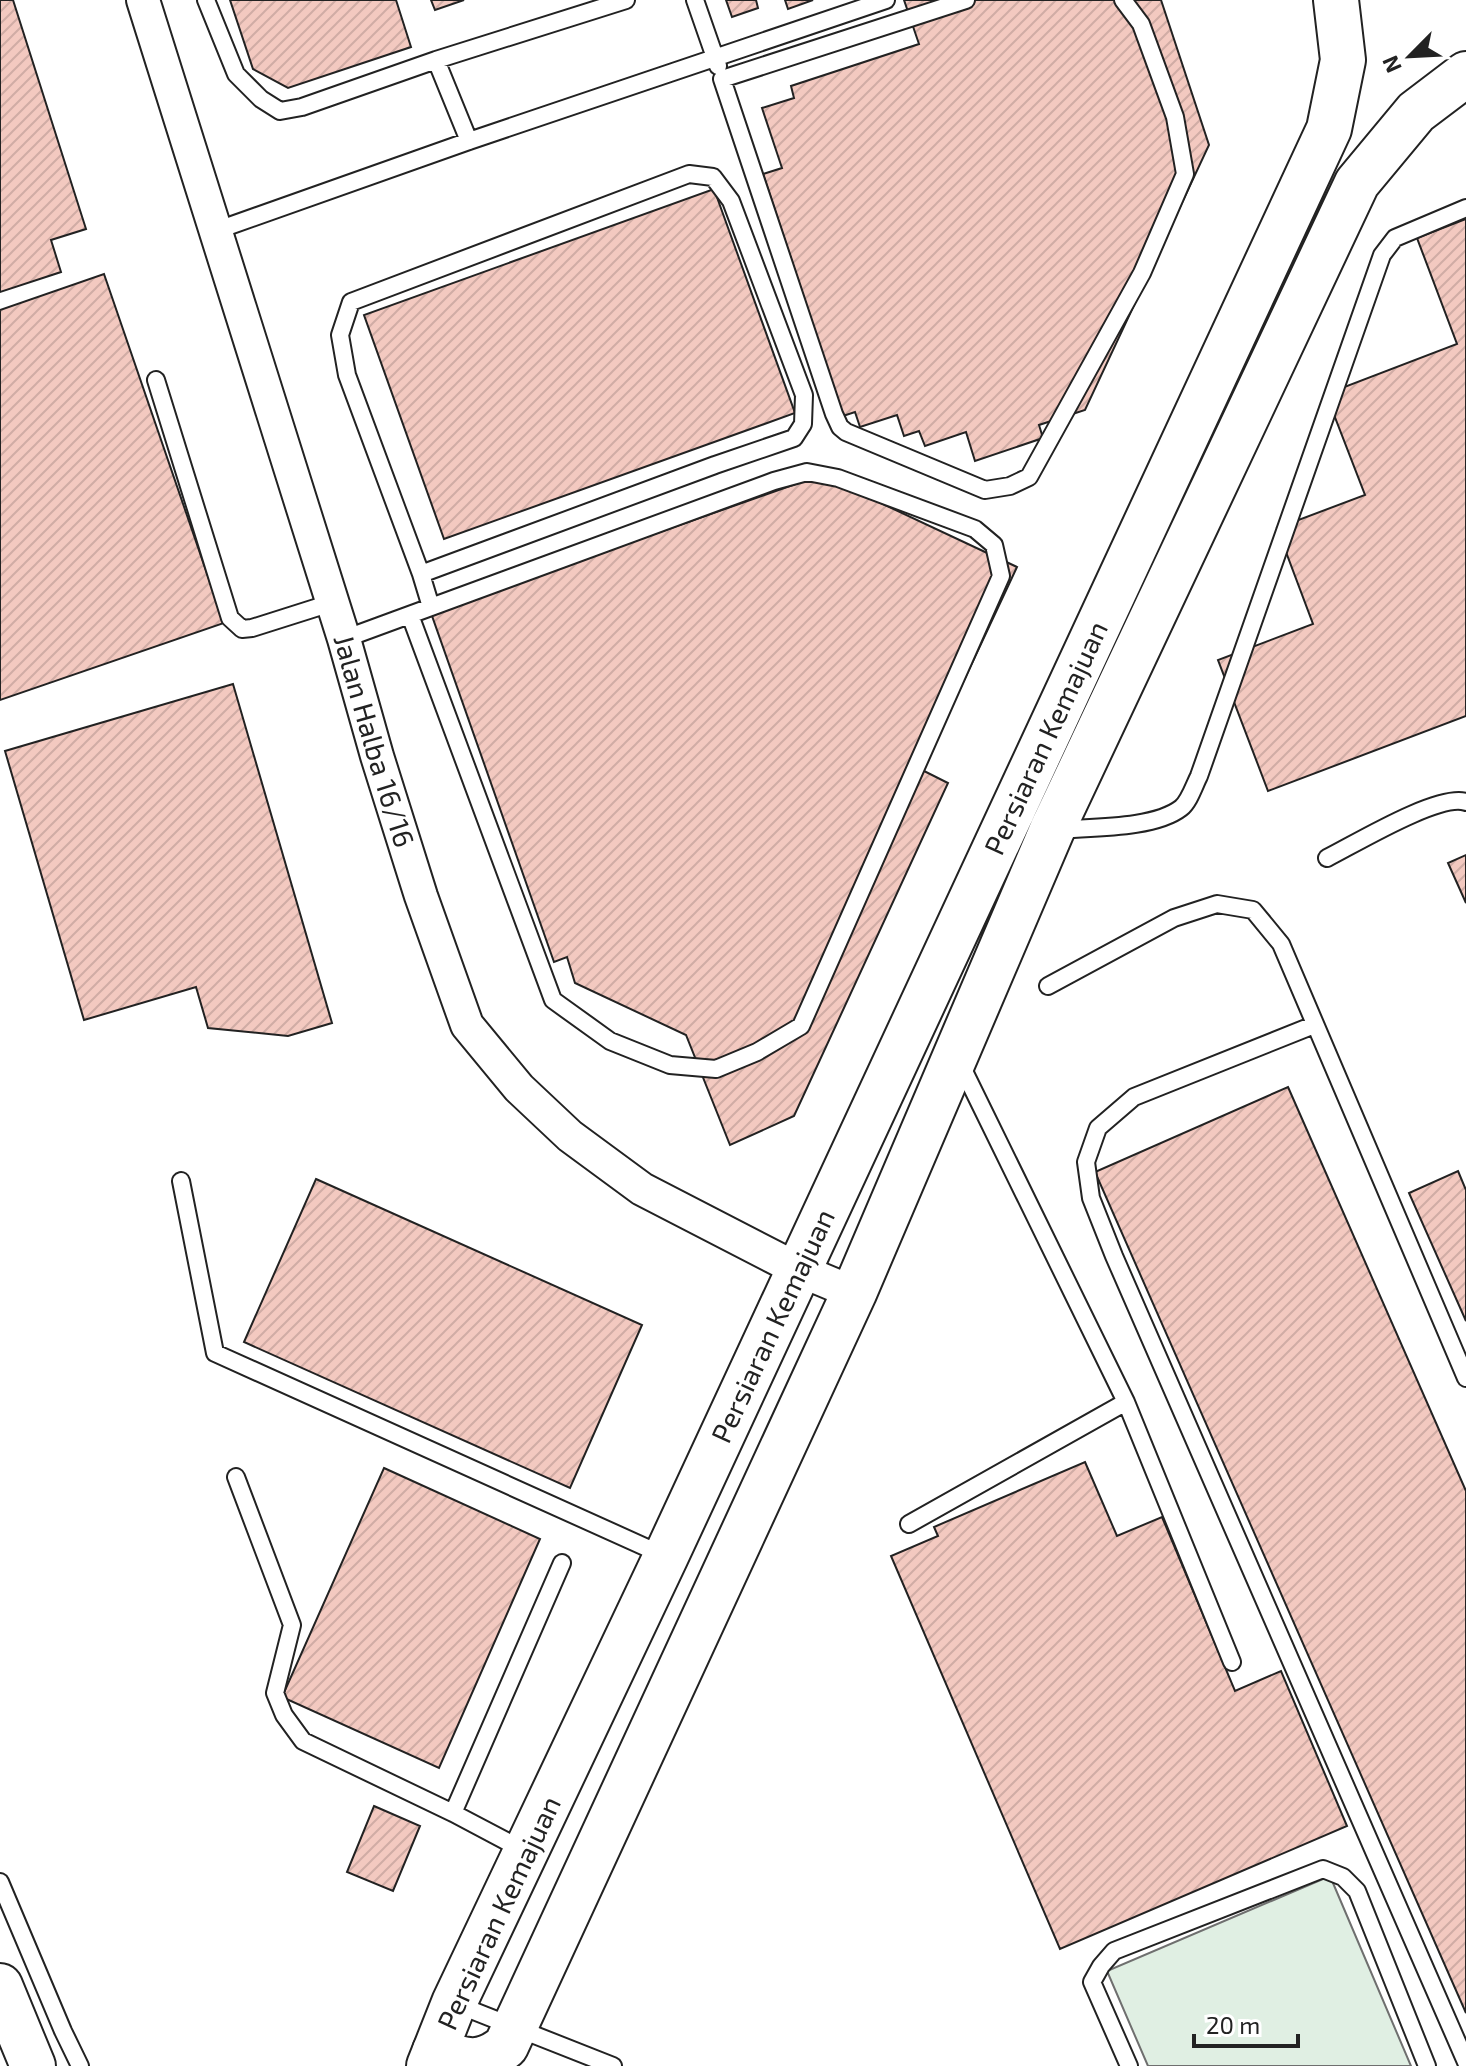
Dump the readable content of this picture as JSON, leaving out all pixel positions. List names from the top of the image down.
{
  "streets": {
    "main road": ["Persiaran Kemajuan"],
    "street": ["Jalan Halba 16/16"]
  },
  "crossings": [
    ["Persiaran Kemajuan", "Jalan Halba 16/16"]
  ],
  "scale_bar": "20 m",
  "north": "bottom left"
}
